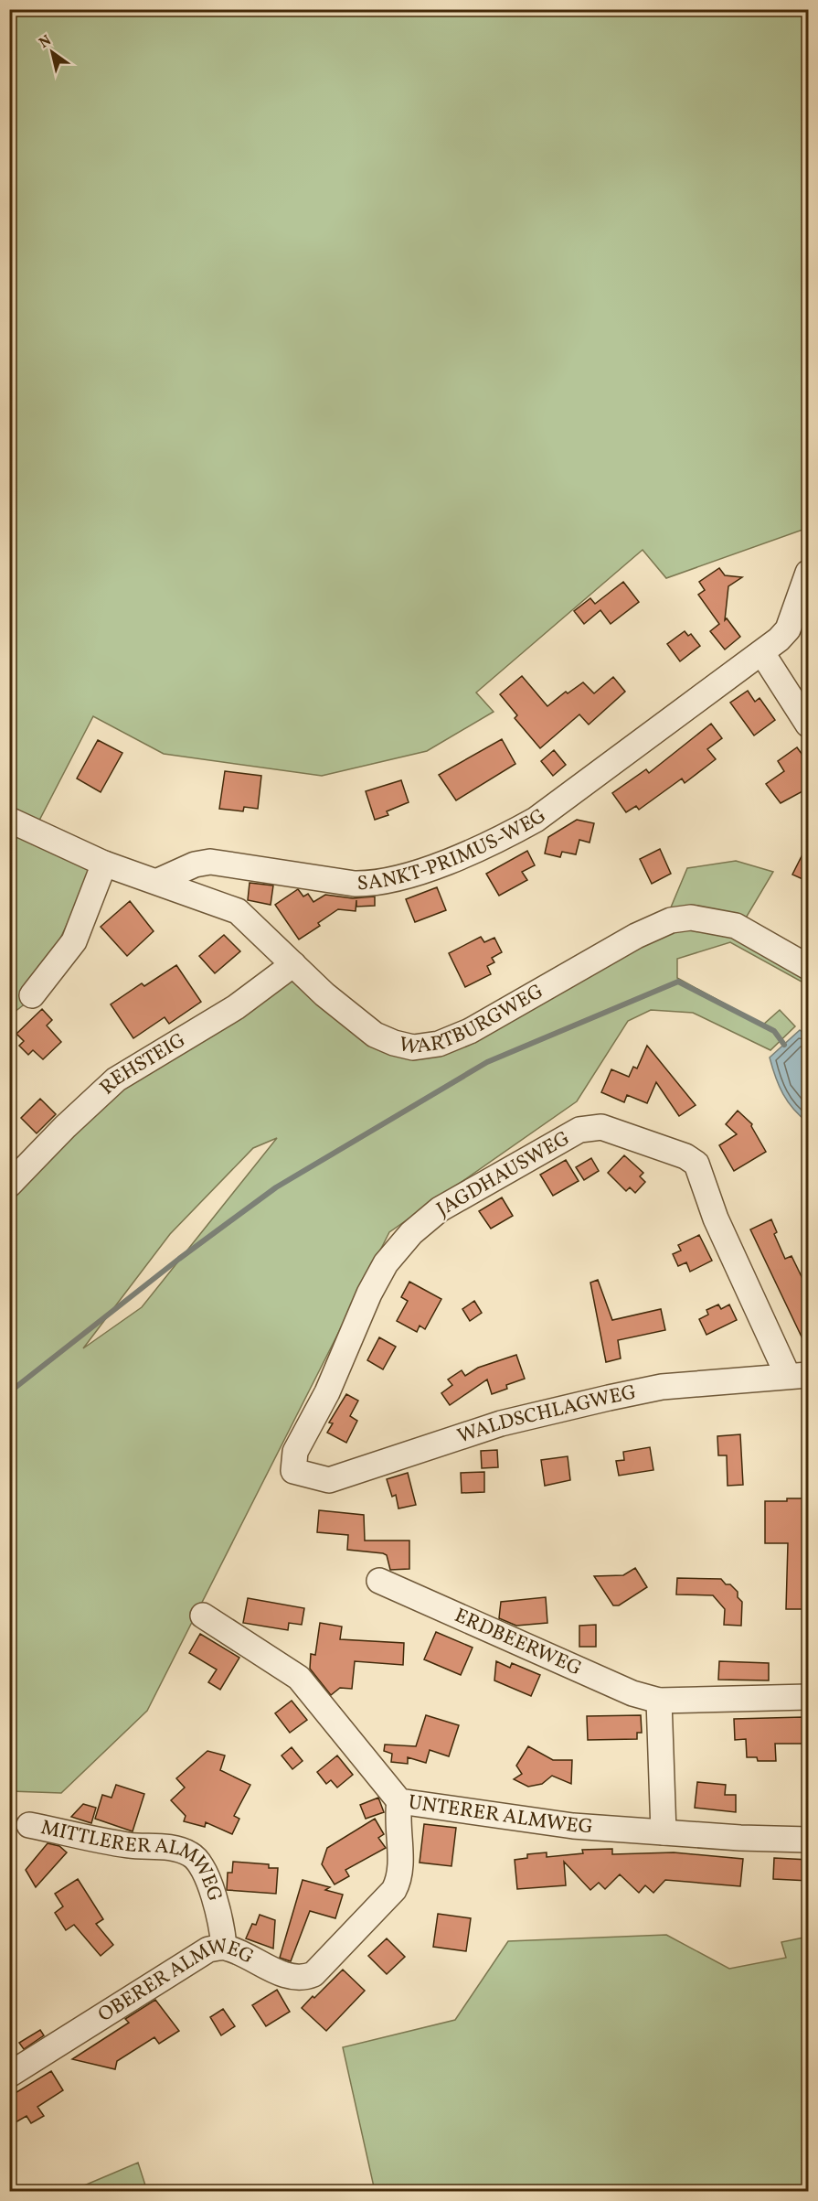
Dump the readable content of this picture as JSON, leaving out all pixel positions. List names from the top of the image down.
{
  "streets": {
    "street": [
      "SANKT-PRIMUS-WEG",
      "WARTBURGWEG",
      "REHSTEIG",
      "JAGDHAUSWEG",
      "WALDSCHLAGWEG",
      "ERDBEERWEG",
      "UNTERER ALMWEG",
      "MITTLERER ALMWEG",
      "OBERER ALMWEG"
    ]
  },
  "crossings": [
    ["SANKT-PRIMUS-WEG", "WARTBURGWEG"],
    ["WARTBURGWEG", "REHSTEIG"],
    ["JAGDHAUSWEG", "WALDSCHLAGWEG"],
    ["UNTERER ALMWEG", "OBERER ALMWEG"],
    ["MITTLERER ALMWEG", "OBERER ALMWEG"]
  ],
  "north": "top left"
}
